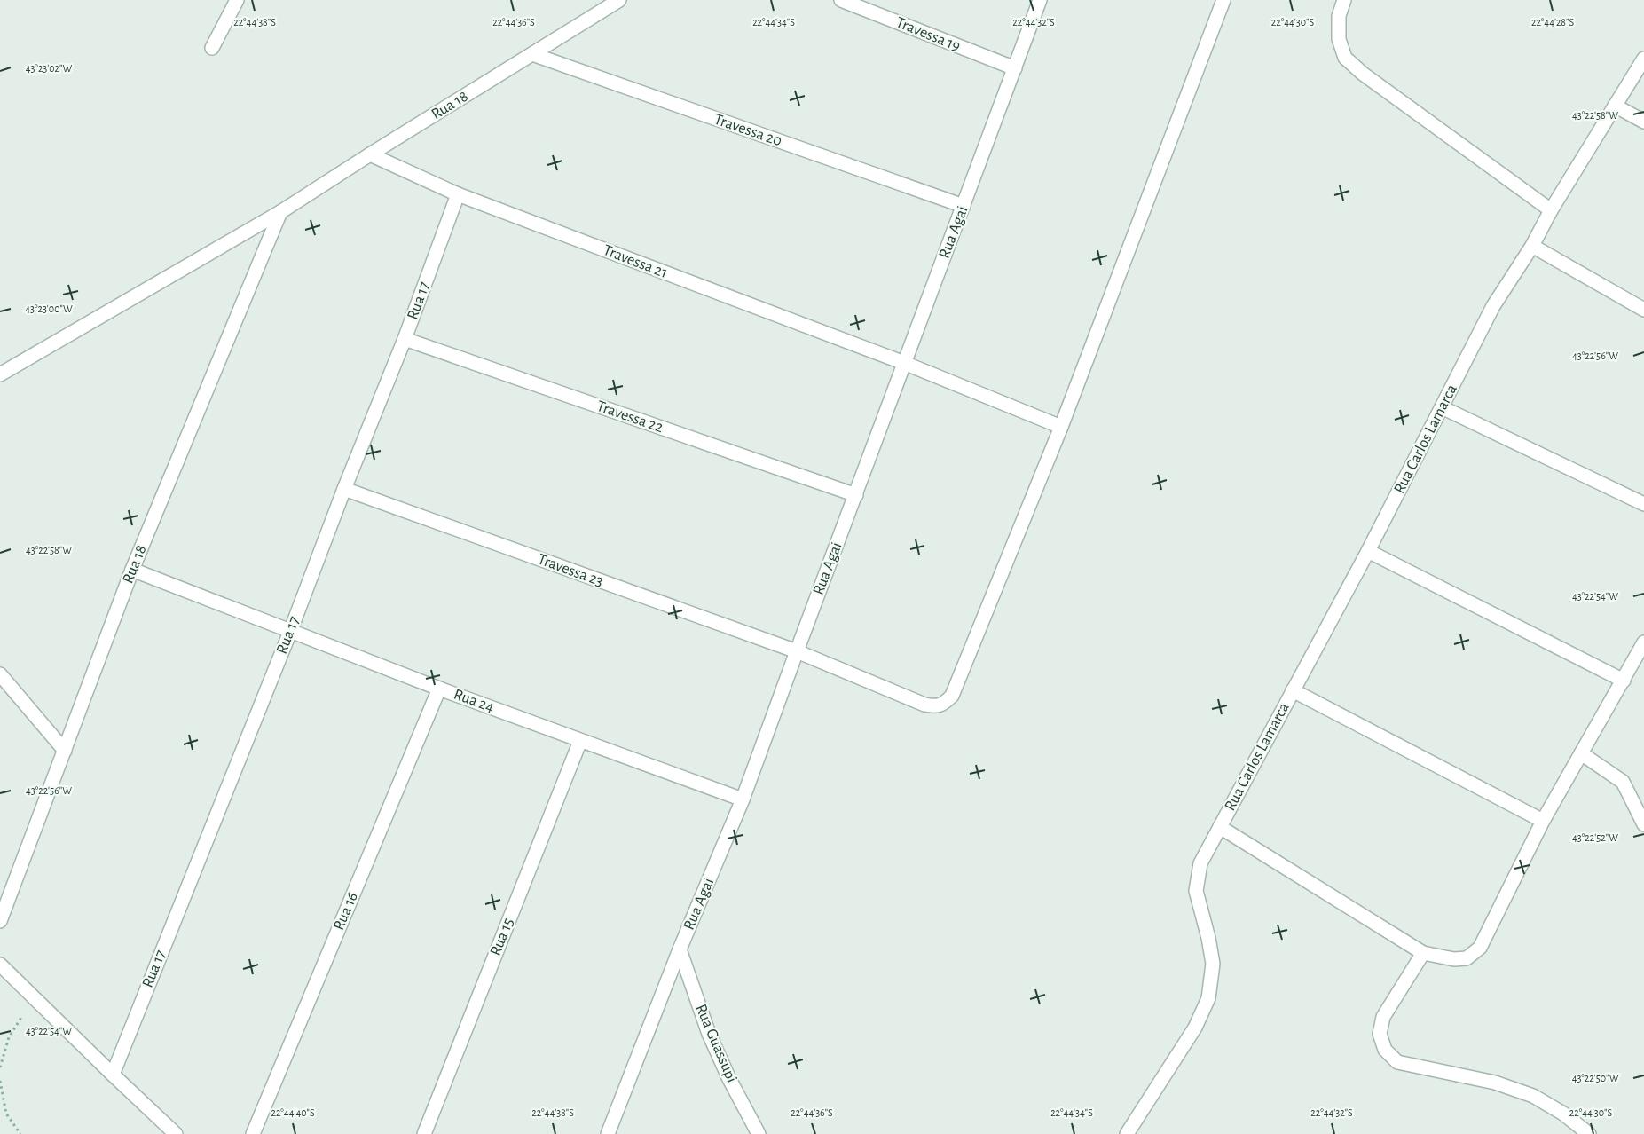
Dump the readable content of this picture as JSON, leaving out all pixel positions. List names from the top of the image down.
{
  "streets": {
    "street": [
      "Travessa 19",
      "Rua 18",
      "Travessa 20",
      "Rua Agai",
      "Travessa 21",
      "Rua 17",
      "Travessa 22",
      "Rua Carlos Lamarca",
      "Travessa 23",
      "Rua 24",
      "Rua 16",
      "Rua 15",
      "Rua Guassupi"
    ]
  },
  "crossings": [
    ["Travessa 19", "Rua Agai"],
    ["Rua 18", "Travessa 20"],
    ["Rua 18", "Travessa 21"],
    ["Rua 18", "Rua 24"],
    ["Travessa 20", "Rua Agai"],
    ["Rua Agai", "Travessa 21"],
    ["Rua Agai", "Travessa 22"],
    ["Rua Agai", "Travessa 23"],
    ["Rua Agai", "Rua 24"],
    ["Rua Agai", "Rua Guassupi"],
    ["Travessa 21", "Rua 17"],
    ["Travessa 21", "Travessa 23"],
    ["Rua 17", "Travessa 22"],
    ["Rua 17", "Travessa 23"],
    ["Rua 17", "Rua 24"],
    ["Rua 24", "Rua 16"],
    ["Rua 24", "Rua 15"]
  ],
  "coordinates": [
    "22°44'38\"S",
    "22°44'36\"S",
    "22°44'34\"S",
    "22°44'32\"S",
    "22°44'30\"S",
    "22°44'28\"S",
    "43°23'02\"W",
    "43°22'58\"W",
    "43°23'00\"W",
    "43°22'56\"W",
    "43°22'54\"W",
    "43°22'52\"W",
    "43°22'50\"W",
    "22°44'40\"S"
  ]
}
